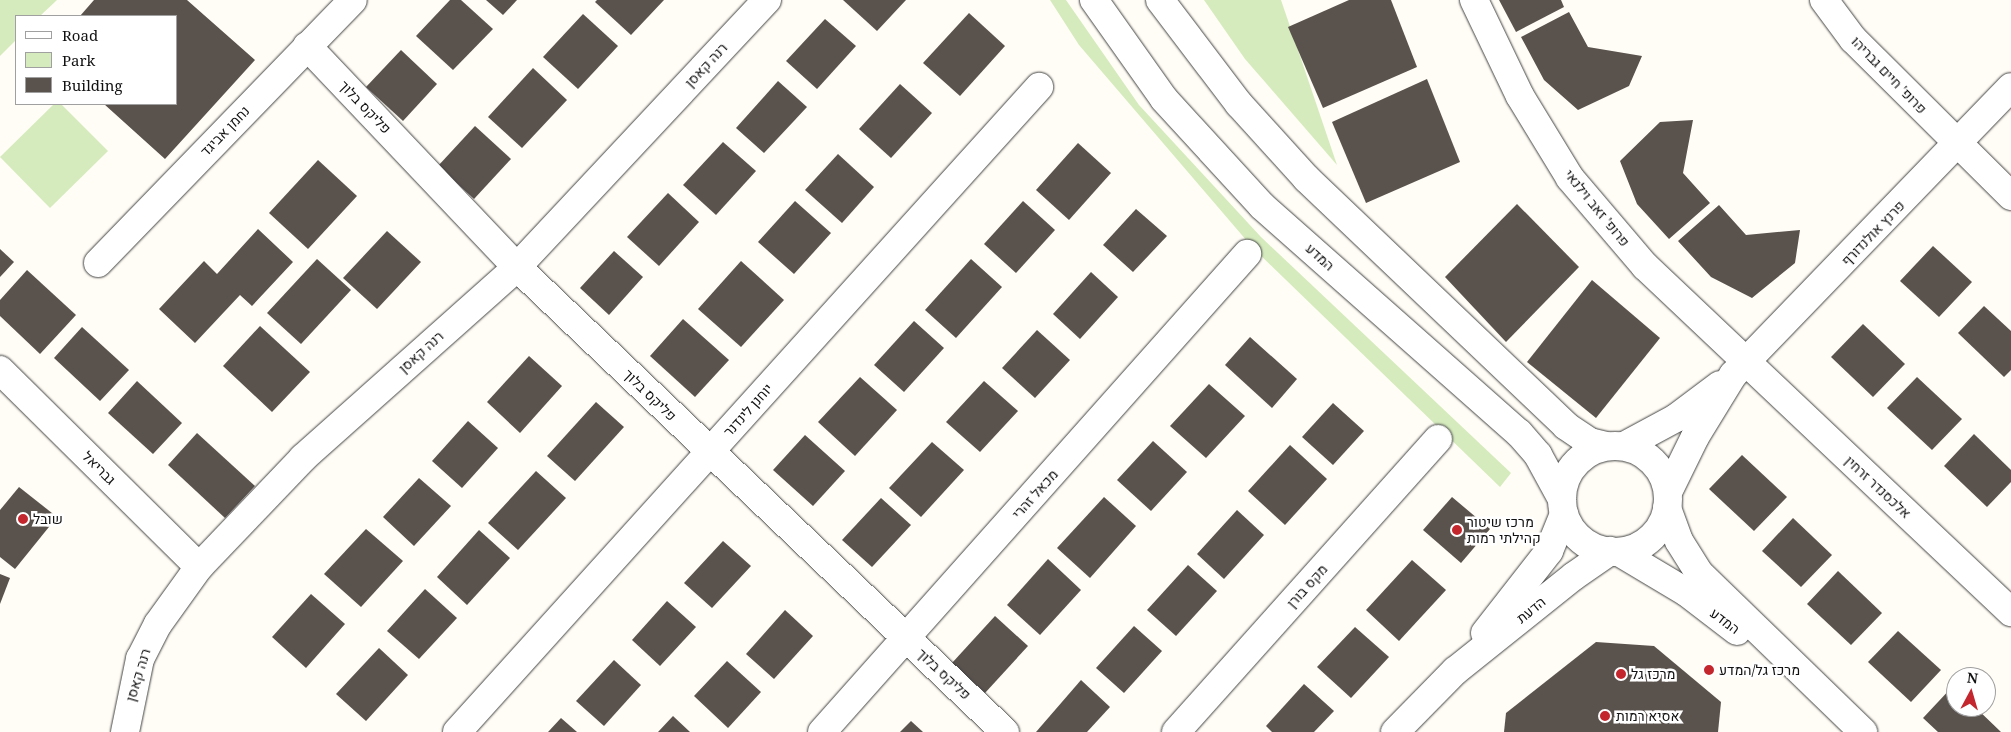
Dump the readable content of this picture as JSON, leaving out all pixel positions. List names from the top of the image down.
{
  "streets": {
    "street": [
      "רנה קאסן",
      "פרופ' חיים גבריהו",
      "פליקס בלוך",
      "נחמן אביגד",
      "פרופ' זאב וילנאי",
      "פרנץ אולנדורף",
      "המדע",
      "יוחנן לינדנר",
      "גבריאל",
      "אלכסנדר זרחין",
      "מכאל זהרי",
      "מקס בורן",
      "הדעת"
    ]
  },
  "crossings": [
    ["רנה קאסן", "פליקס בלוך"],
    ["רנה קאסן", "גבריאל"],
    ["פרופ' חיים גבריהו", "פרנץ אולנדורף"],
    ["פליקס בלוך", "נחמן אביגד"],
    ["פליקס בלוך", "יוחנן לינדנר"],
    ["פליקס בלוך", "מכאל זהרי"],
    ["פרופ' זאב וילנאי", "פרנץ אולנדורף"],
    ["פרופ' זאב וילנאי", "אלכסנדר זרחין"],
    ["פרנץ אולנדורף", "המדע"],
    ["פרנץ אולנדורף", "אלכסנדר זרחין"],
    ["פרנץ אולנדורף", "הדעת"],
    ["המדע", "הדעת"]
  ],
  "places": [
    "שובל",
    "מרכז שיטור קהילתי רמות",
    "מרכז גל/המדע",
    "מרכז גל",
    "אסיא רמות"
  ],
  "legend": ["Road", "Park", "Building"],
  "north": "top"
}
